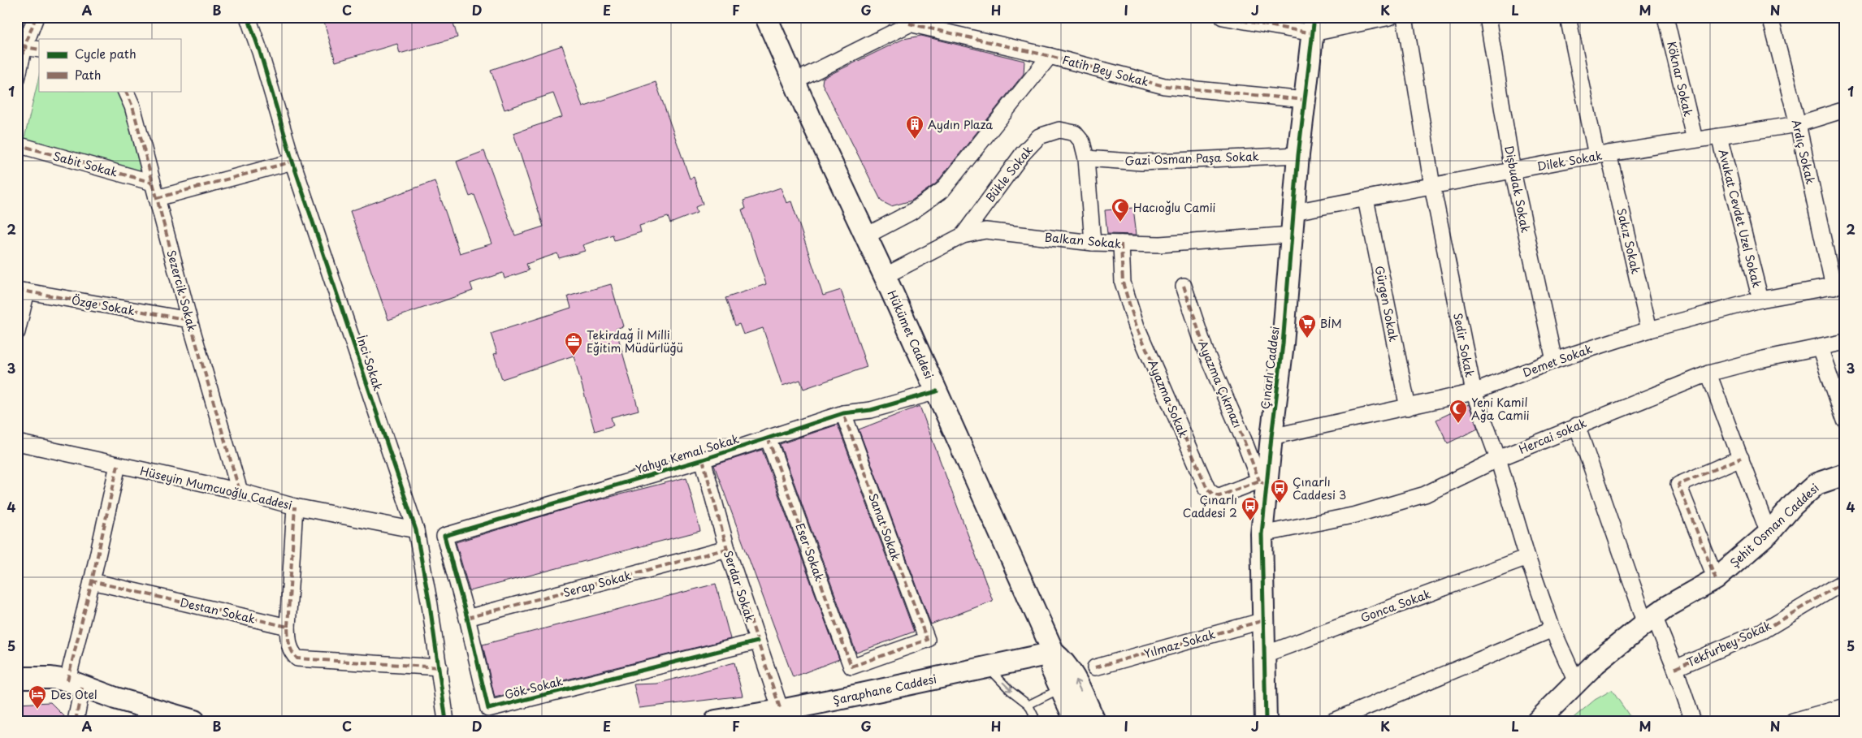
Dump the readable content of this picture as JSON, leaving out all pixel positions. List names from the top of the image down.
{
  "streets": {
    "street": [
      "Fatih Bey Sokak",
      "Köknar Sokak",
      "Ardıç Sokak",
      "Gazi Osman Paşa Sokak",
      "Dilek Sokak",
      "Sabit Sokak",
      "Bükle Sokak",
      "Dişbudak Sokak",
      "Avukat Cevdet Uzel Sokak",
      "Balkan Sokak",
      "Sakız Sokak",
      "Sezercik Sokak",
      "Gürgen Sokak",
      "Özge Sokak",
      "Hükümet Caddesi",
      "Sedir Sokak",
      "Demet Sokak",
      "İnci Sokak",
      "Çınarlı Caddesi",
      "Ayazma Çıkmazı",
      "Ayazma Sokak",
      "Hercai sokak",
      "Yahya Kemal Sokak",
      "Hüseyin Mumcuoğlu Caddesi",
      "Şehit Osman Caddesi",
      "Sanat Sokak",
      "Eser Sokak",
      "Serap Sokak",
      "Serdar Sokak",
      "Gonca Sokak",
      "Destan Sokak",
      "Yılmaz Sokak",
      "Tekfurbey Sokak",
      "Gök Sokak",
      "Şaraphane Caddesi"
    ]
  },
  "crossings": [
    ["Fatih Bey Sokak", "Çınarlı Caddesi"],
    ["Köknar Sokak", "Dilek Sokak"],
    ["Ardıç Sokak", "Dilek Sokak"],
    ["Ardıç Sokak", "Demet Sokak"],
    ["Gazi Osman Paşa Sokak", "Bükle Sokak"],
    ["Gazi Osman Paşa Sokak", "Çınarlı Caddesi"],
    ["Dilek Sokak", "Dişbudak Sokak"],
    ["Dilek Sokak", "Avukat Cevdet Uzel Sokak"],
    ["Dilek Sokak", "Sakız Sokak"],
    ["Dilek Sokak", "Gürgen Sokak"],
    ["Dilek Sokak", "Sedir Sokak"],
    ["Dilek Sokak", "Çınarlı Caddesi"],
    ["Sabit Sokak", "Sezercik Sokak"],
    ["Bükle Sokak", "Balkan Sokak"],
    ["Dişbudak Sokak", "Demet Sokak"],
    ["Avukat Cevdet Uzel Sokak", "Demet Sokak"],
    ["Balkan Sokak", "Hükümet Caddesi"],
    ["Balkan Sokak", "Çınarlı Caddesi"],
    ["Balkan Sokak", "Ayazma Sokak"],
    ["Sakız Sokak", "Demet Sokak"],
    ["Sezercik Sokak", "Özge Sokak"],
    ["Sezercik Sokak", "Hüseyin Mumcuoğlu Caddesi"],
    ["Gürgen Sokak", "Demet Sokak"],
    ["Hükümet Caddesi", "Yahya Kemal Sokak"],
    ["Hükümet Caddesi", "Şaraphane Caddesi"],
    ["Sedir Sokak", "Demet Sokak"],
    ["Sedir Sokak", "Hercai sokak"],
    ["Sedir Sokak", "Şehit Osman Caddesi"],
    ["Sedir Sokak", "Gonca Sokak"],
    ["Demet Sokak", "Çınarlı Caddesi"],
    ["İnci Sokak", "Hüseyin Mumcuoğlu Caddesi"],
    ["Çınarlı Caddesi", "Ayazma Çıkmazı"],
    ["Çınarlı Caddesi", "Ayazma Sokak"],
    ["Çınarlı Caddesi", "Hercai sokak"],
    ["Çınarlı Caddesi", "Gonca Sokak"],
    ["Çınarlı Caddesi", "Yılmaz Sokak"],
    ["Ayazma Çıkmazı", "Ayazma Sokak"],
    ["Yahya Kemal Sokak", "Sanat Sokak"],
    ["Yahya Kemal Sokak", "Eser Sokak"],
    ["Yahya Kemal Sokak", "Serdar Sokak"],
    ["Yahya Kemal Sokak", "Gök Sokak"],
    ["Sanat Sokak", "Eser Sokak"],
    ["Serap Sokak", "Serdar Sokak"],
    ["Serap Sokak", "Gök Sokak"],
    ["Serdar Sokak", "Gök Sokak"],
    ["Serdar Sokak", "Şaraphane Caddesi"]
  ],
  "places": {
    "building": ["Aydın Plaza"],
    "mosque": ["Hacıoğlu Camii", "Yeni Kamil Ağa Camii"],
    "supermarket": ["BİM"],
    "office": ["Tekirdağ İl Milli Eğitim Müdürlüğü"],
    "bus stop": ["Çınarlı Caddesi 3", "Çınarlı Caddesi 2"],
    "hotel": ["Des Otel"]
  },
  "legend": ["Cycle path", "Path"],
  "grid": {
    "columns": [
      "A",
      "B",
      "C",
      "D",
      "E",
      "F",
      "G",
      "H",
      "I",
      "J",
      "K",
      "L",
      "M",
      "N"
    ],
    "rows": [
      "1",
      "2",
      "3",
      "4",
      "5"
    ]
  }
}
